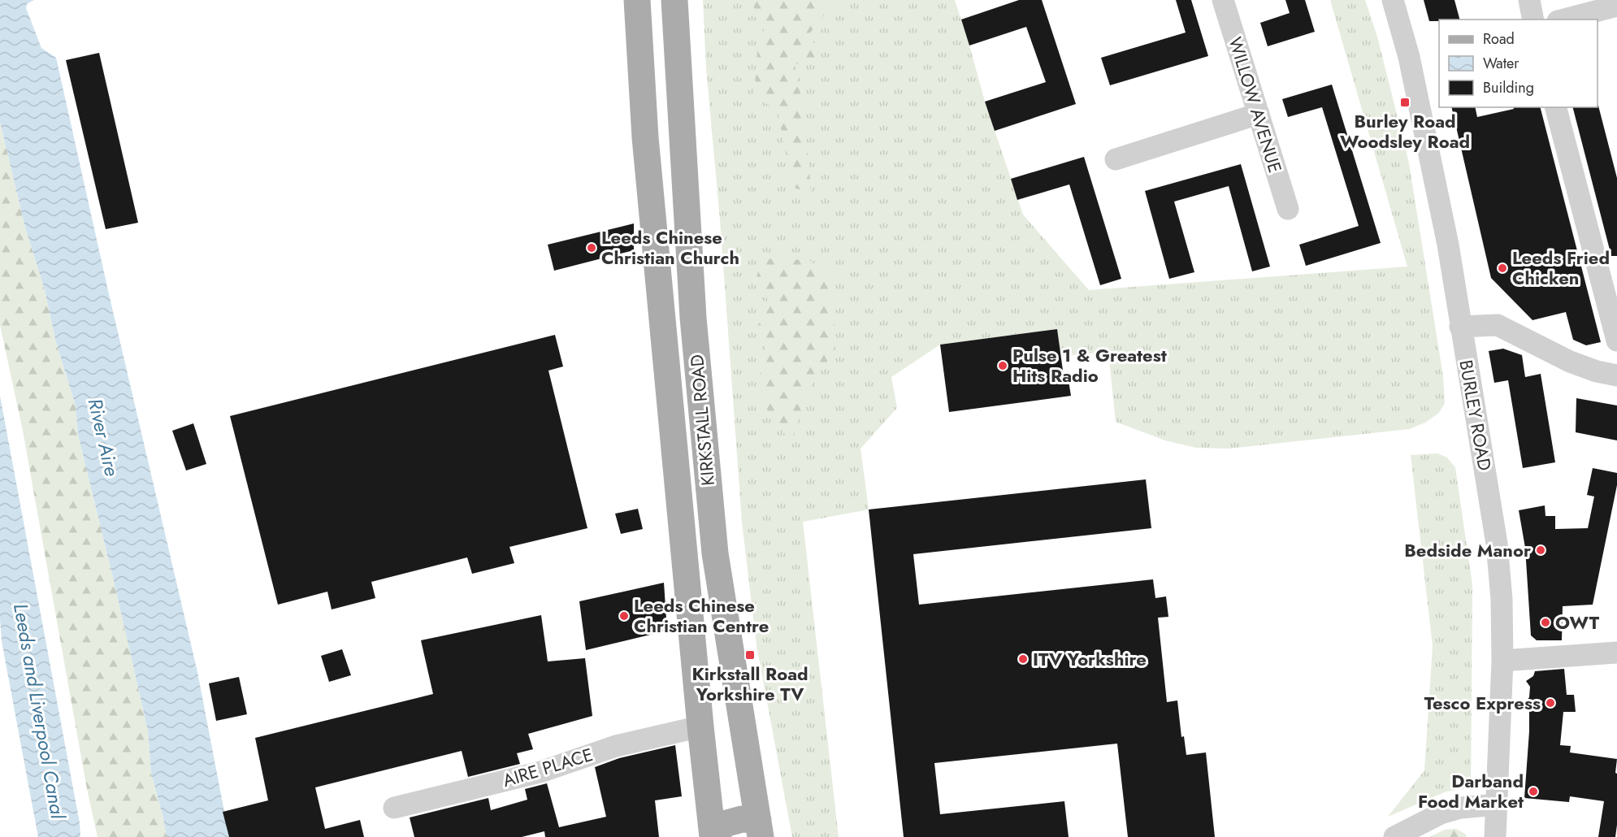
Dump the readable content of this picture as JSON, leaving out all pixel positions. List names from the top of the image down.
{
  "streets": {
    "main road": ["KIRKSTALL ROAD"],
    "street": ["WILLOW AVENUE", "BURLEY ROAD", "AIRE PLACE"]
  },
  "crossings": [
    ["KIRKSTALL ROAD", "AIRE PLACE"]
  ],
  "water": ["River Aire", "Leeds and Liverpool Canal"],
  "places": {
    "transit": ["Burley Road Woodsley Road", "Kirkstall Road Yorkshire TV"],
    "other": [
      "Leeds Chinese Christian Church",
      "Leeds Fried Chicken",
      "Pulse 1 & Greatest Hits Radio",
      "Bedside Manor",
      "Leeds Chinese Christian Centre",
      "OWT",
      "ITV Yorkshire",
      "Tesco Express",
      "Darband Food Market"
    ]
  },
  "legend": ["Road", "Water", "Building"]
}
